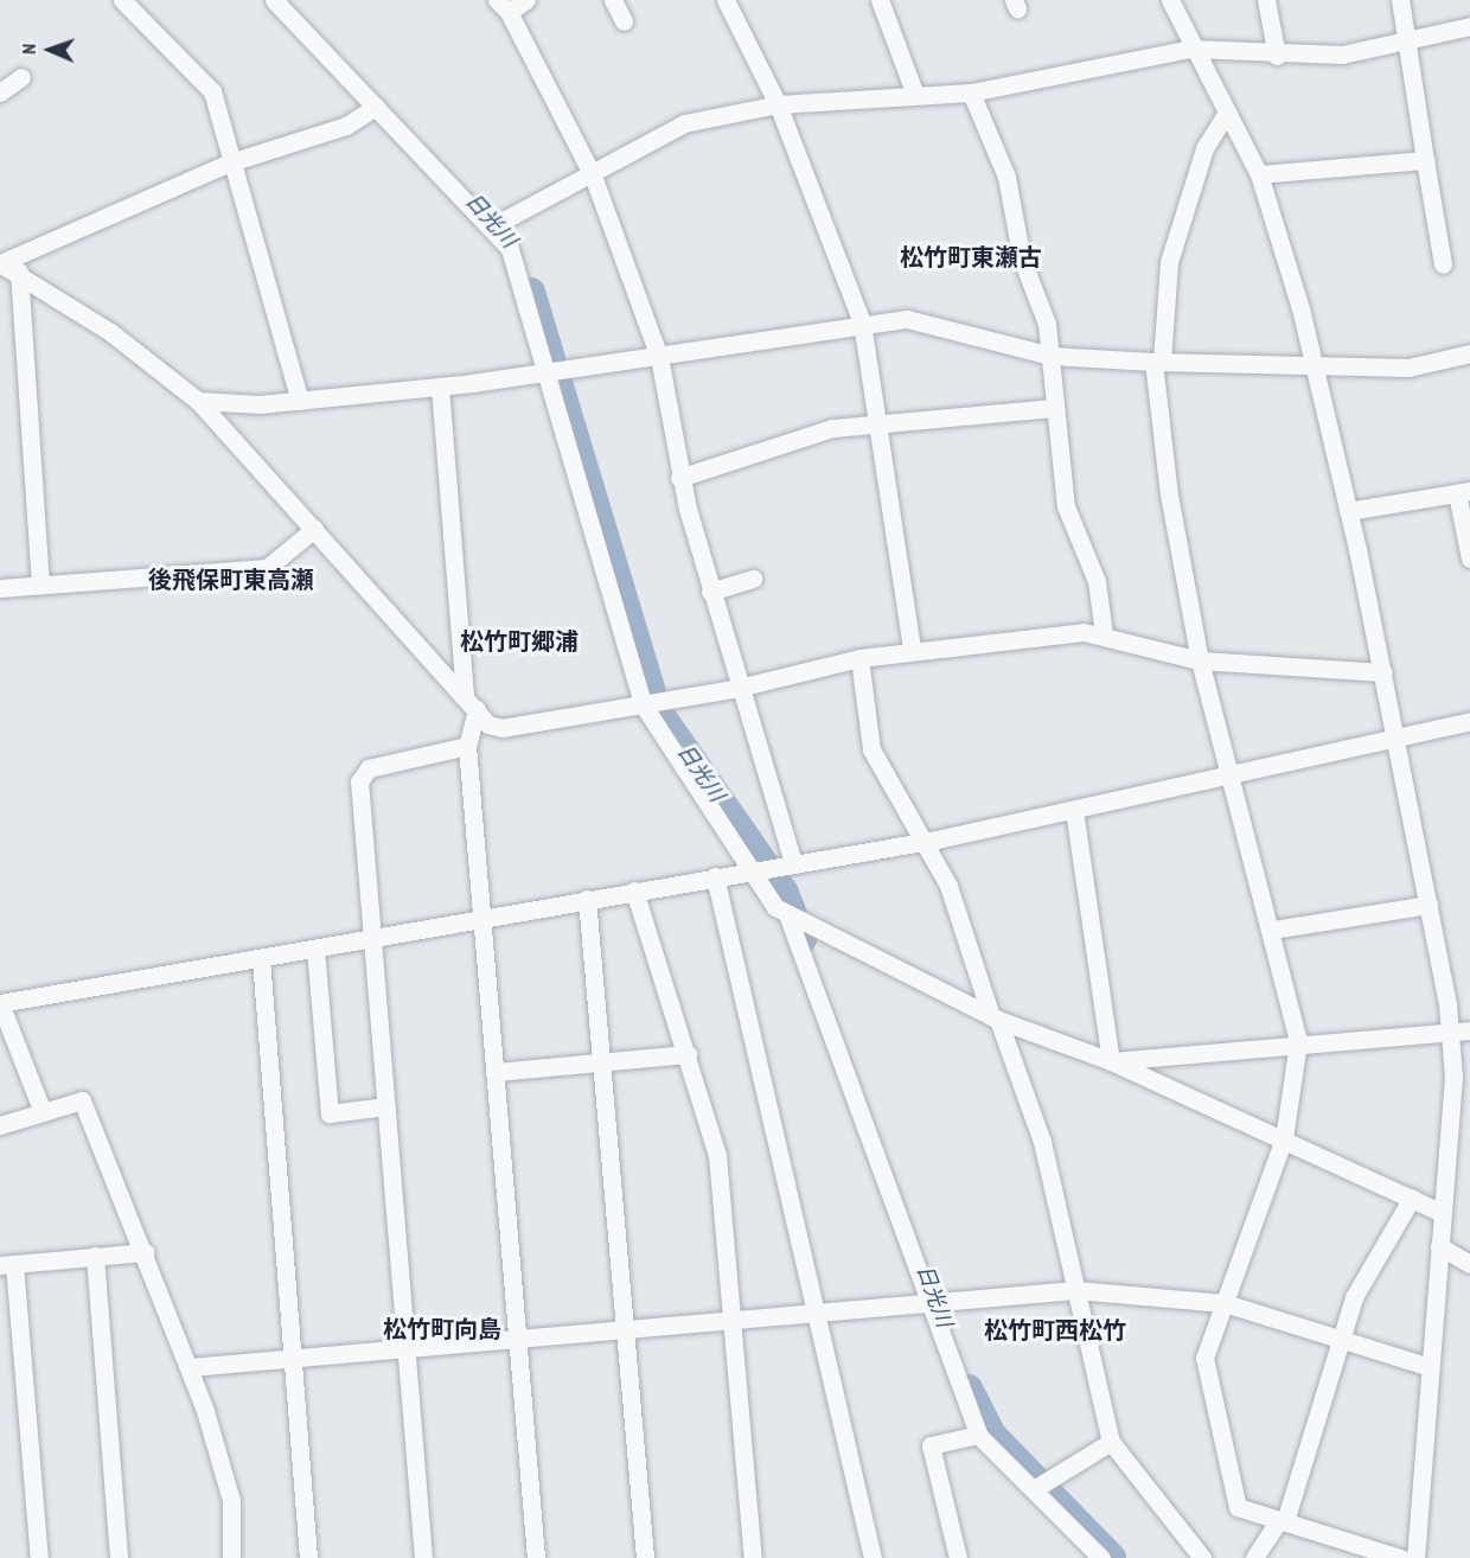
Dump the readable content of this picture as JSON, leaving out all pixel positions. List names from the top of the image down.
{
  "districts": [
    "松竹町東瀬古",
    "後飛保町東高瀬",
    "松竹町郷浦",
    "松竹町向島",
    "松竹町西松竹"
  ],
  "water": ["日光川"],
  "north": "left"
}
